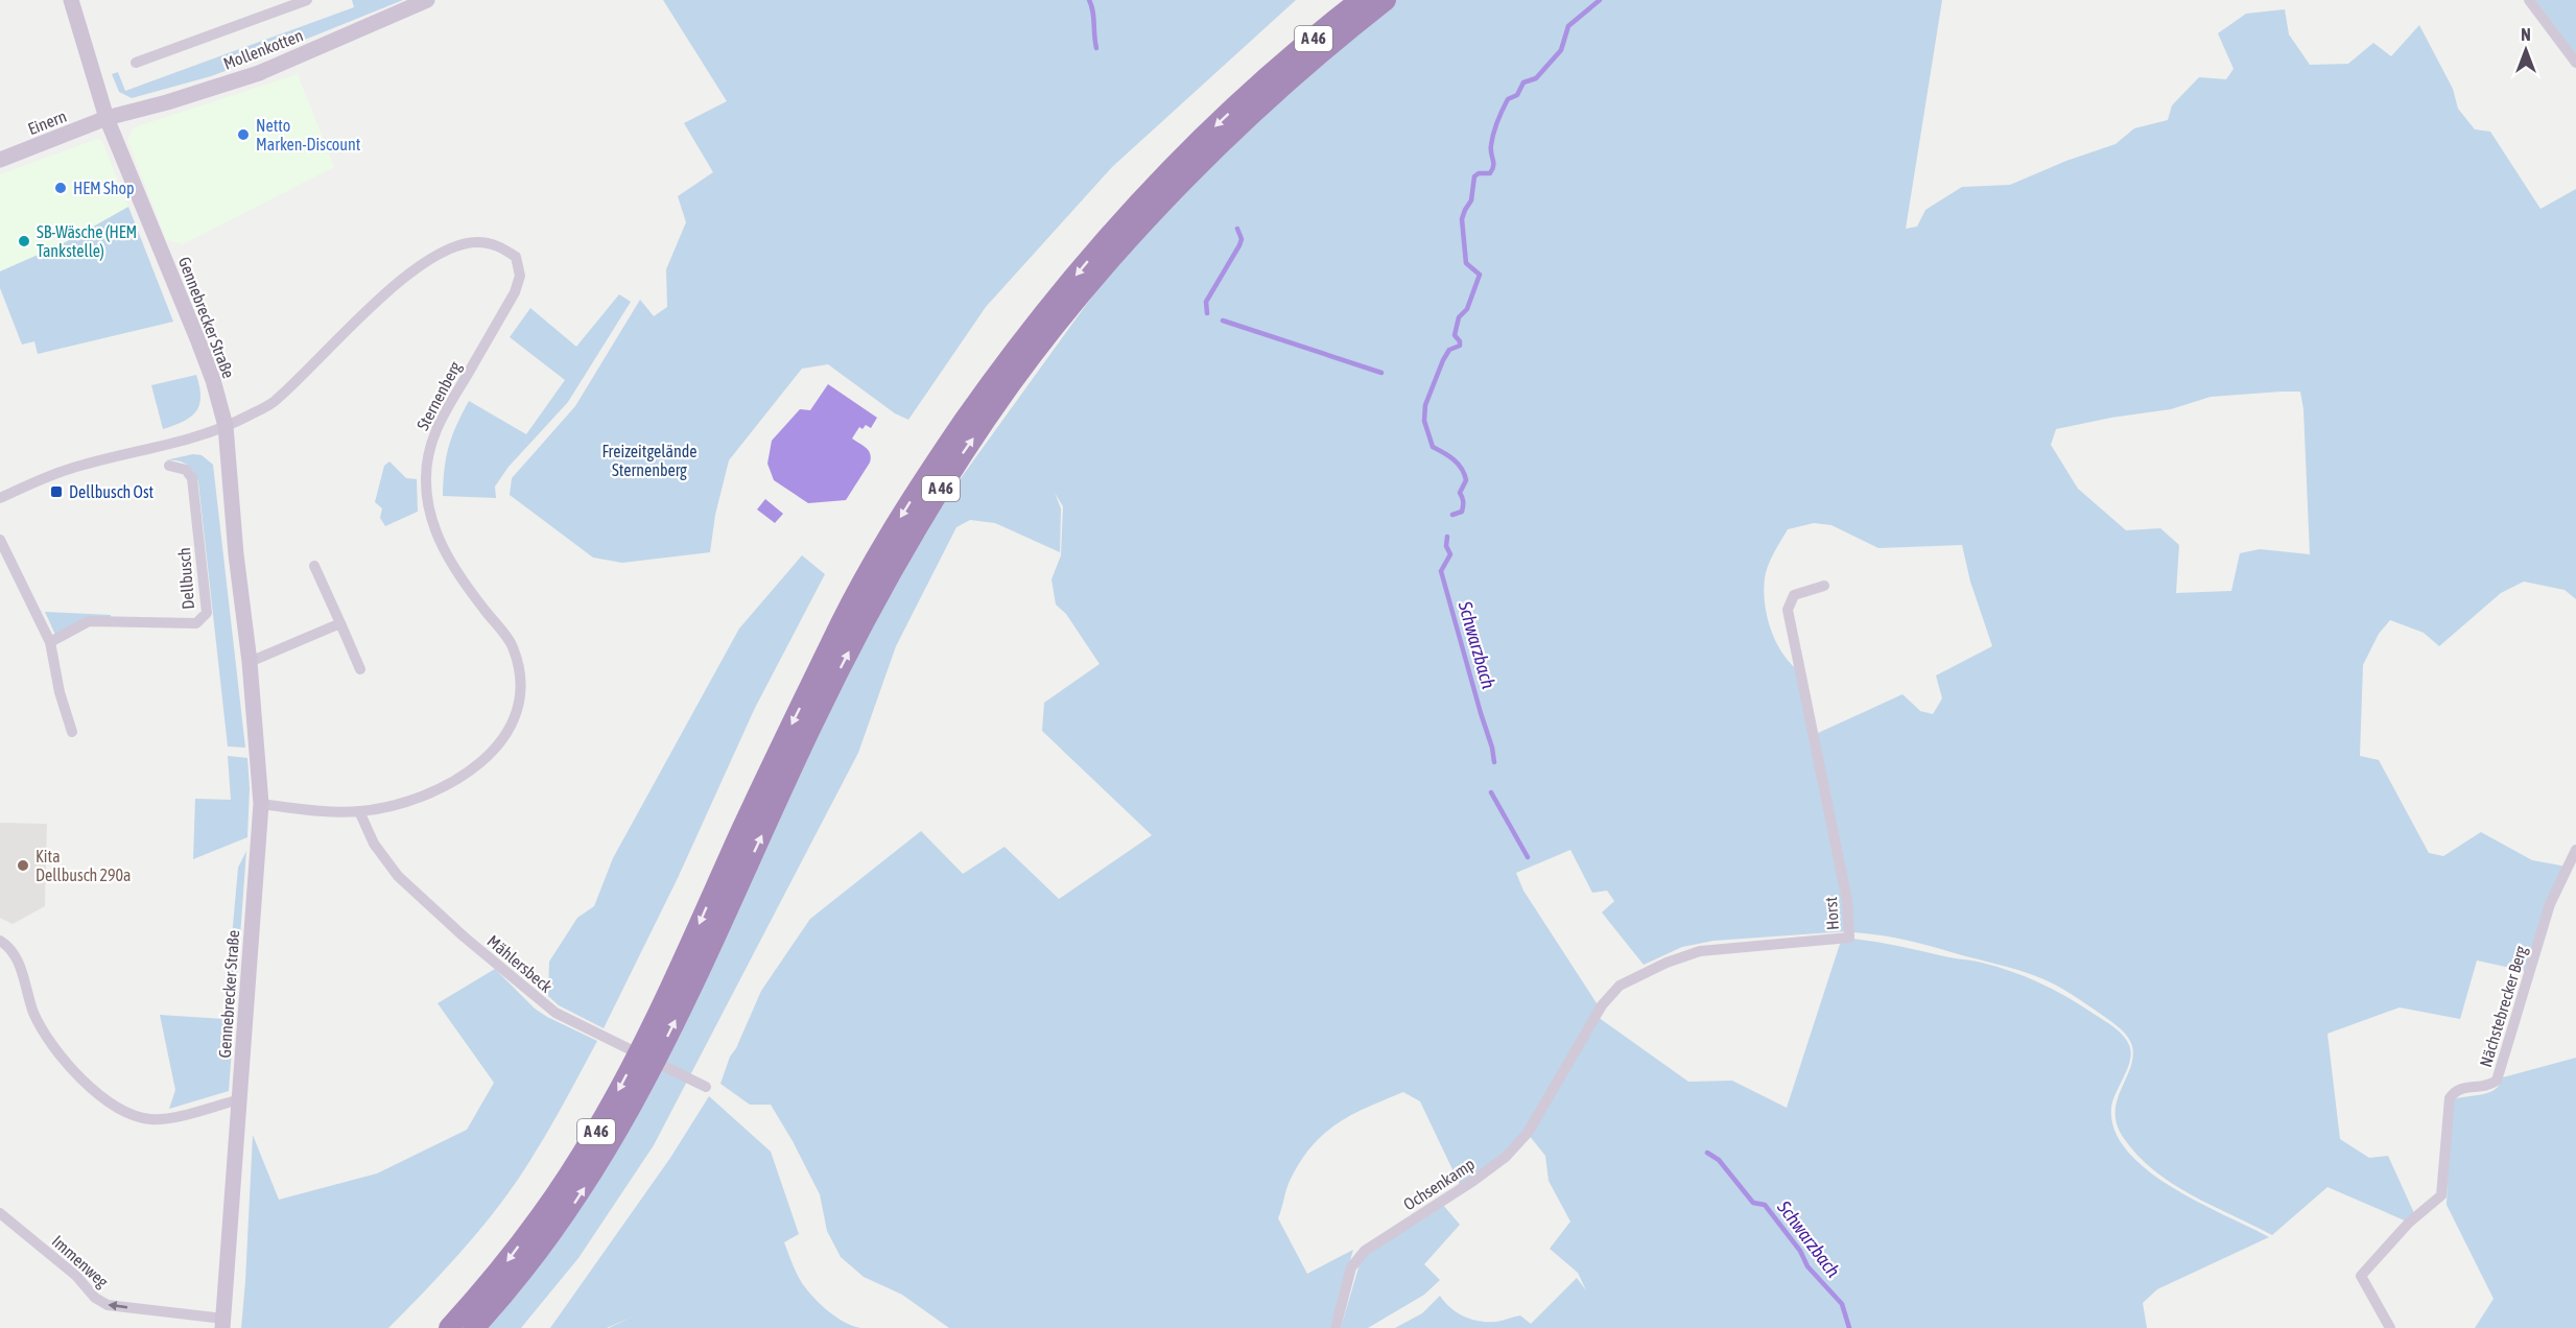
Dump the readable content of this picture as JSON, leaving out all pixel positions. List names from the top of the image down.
{
  "streets": {
    "highway": ["A 46"],
    "main road": ["Mollenkotten", "Einern", "Gennebrecker Straße"],
    "street": [
      "Sternenberg",
      "Dellbusch",
      "Horst",
      "Mählersbeck",
      "Nächstebrecker Berg",
      "Ochsenkamp",
      "Immenweg"
    ]
  },
  "crossings": [
    ["Mollenkotten", "Einern"],
    ["Mollenkotten", "Gennebrecker Straße"],
    ["Einern", "Gennebrecker Straße"],
    ["Gennebrecker Straße", "Sternenberg"],
    ["Gennebrecker Straße", "Immenweg"],
    ["Sternenberg", "Mählersbeck"],
    ["Horst", "Ochsenkamp"]
  ],
  "one_way": ["Immenweg"],
  "water": ["Schwarzbach"],
  "parks": ["Freizeitgelände Sternenberg"],
  "places": {
    "other": [
      "Netto Marken-Discount",
      "HEM Shop",
      "SB-Wäsche (HEM Tankstelle)",
      "Kita Dellbusch 290a"
    ],
    "transit": ["Dellbusch Ost"]
  },
  "north": "top"
}
